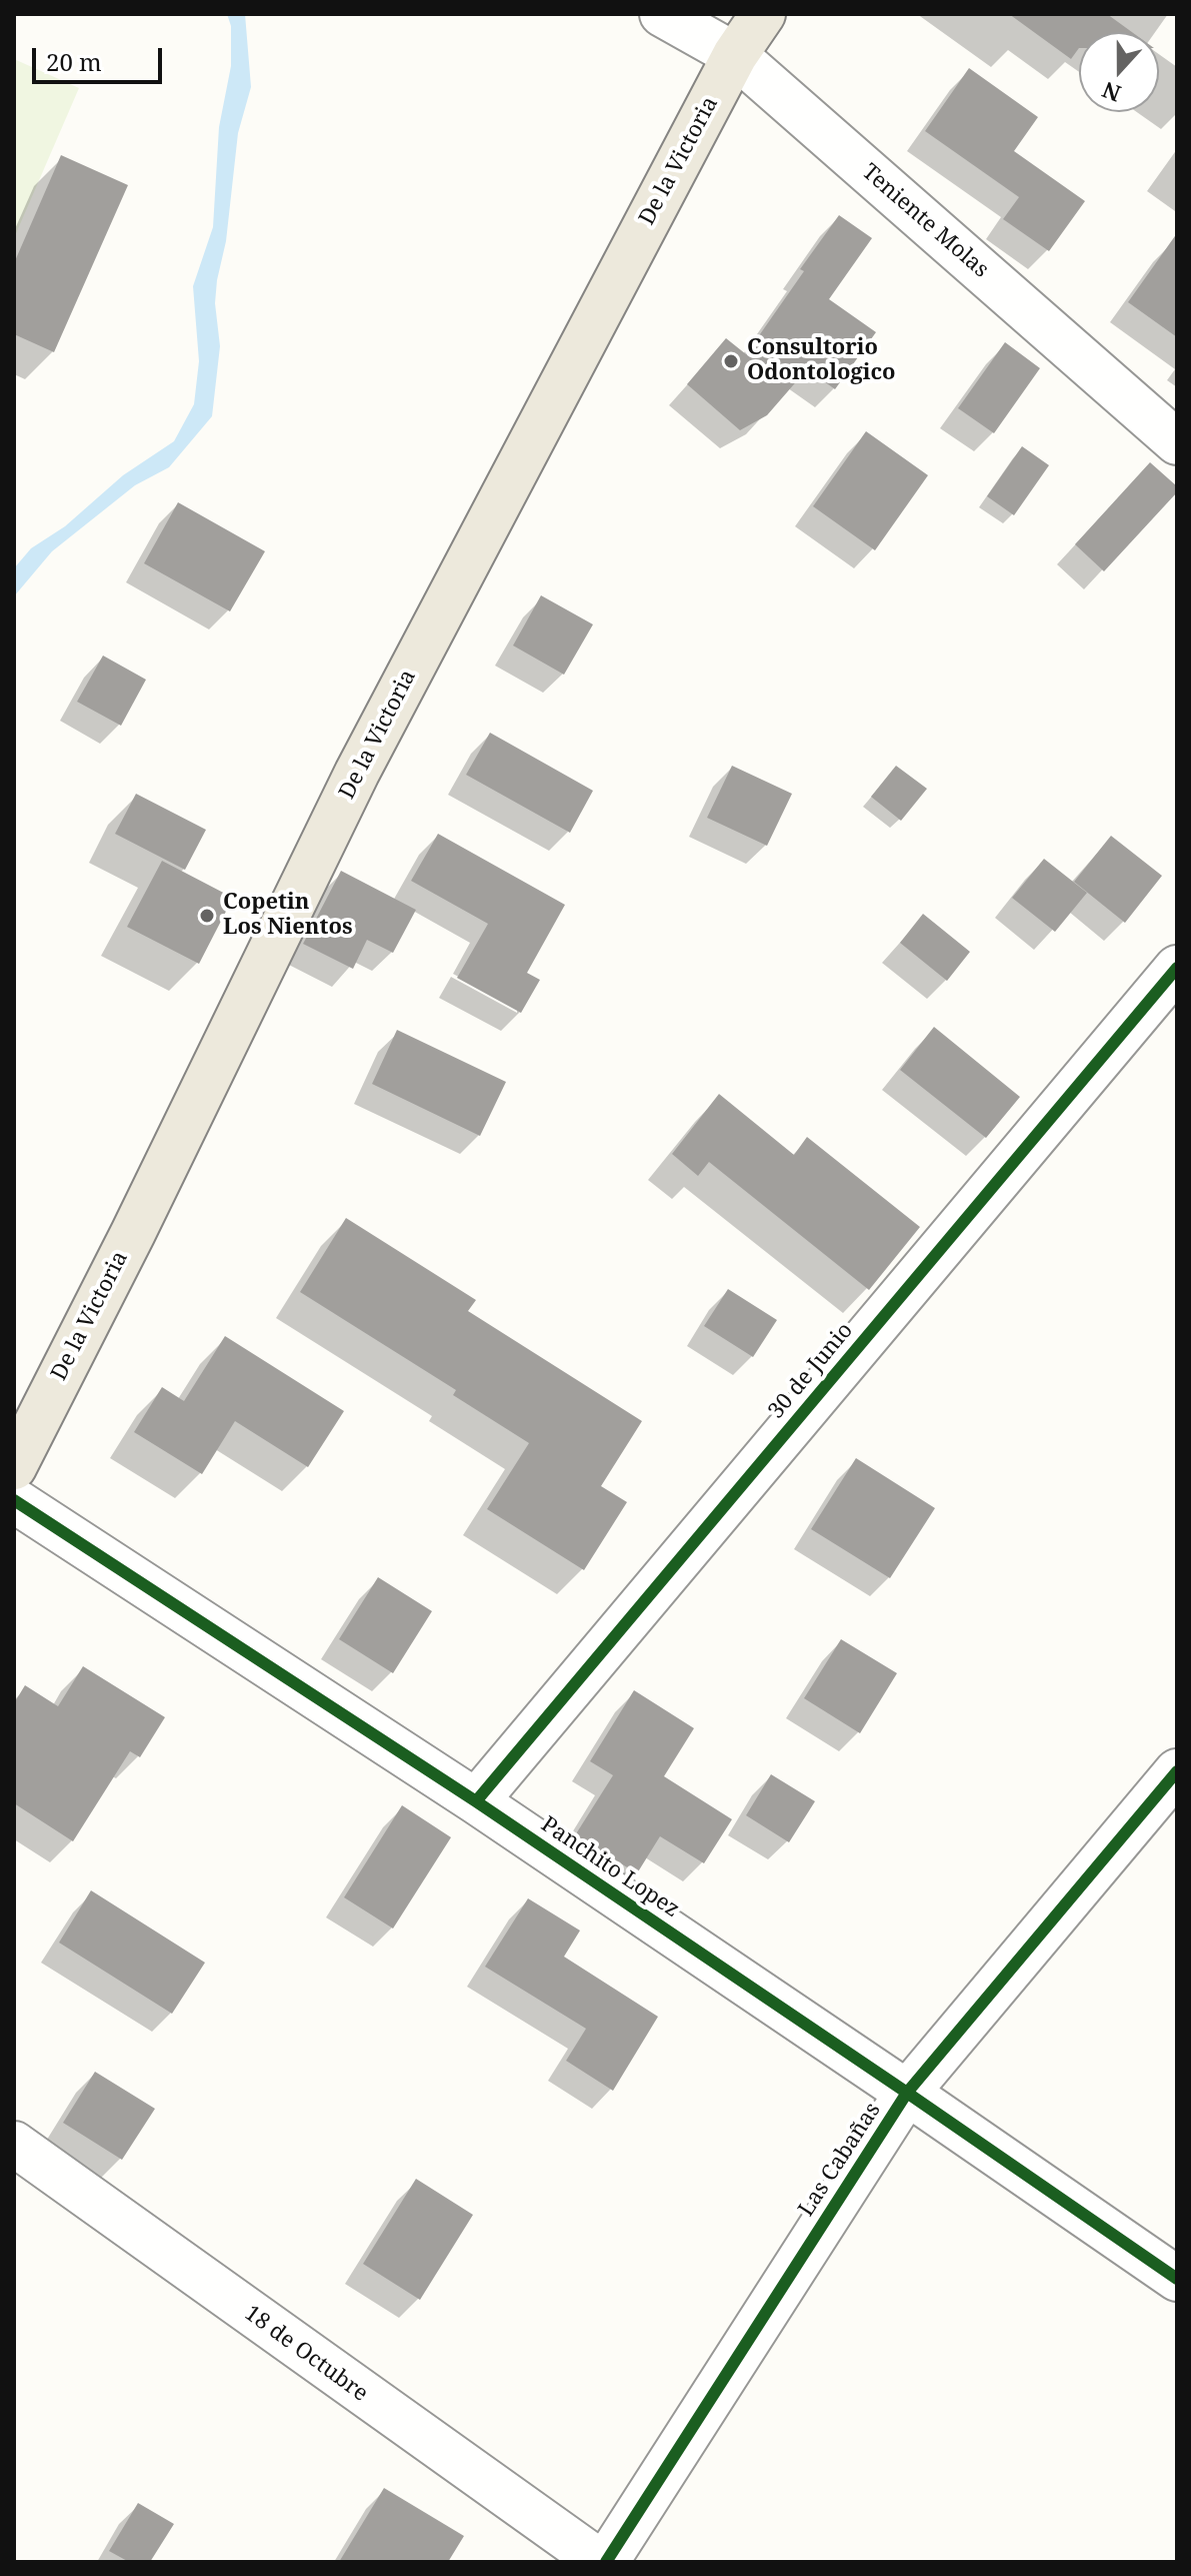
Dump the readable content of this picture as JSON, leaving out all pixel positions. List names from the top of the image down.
{
  "streets": {
    "main road": ["De la Victoria"],
    "street": [
      "Teniente Molas",
      "30 de Junio",
      "Panchito Lopez",
      "Las Cabañas",
      "18 de Octubre"
    ]
  },
  "crossings": [
    ["De la Victoria", "Teniente Molas"],
    ["30 de Junio", "Panchito Lopez"],
    ["Panchito Lopez", "Las Cabañas"]
  ],
  "places": ["Consultorio Odontologico", "Copetin Los Nientos"],
  "scale_bar": "20 m",
  "north": "bottom"
}
